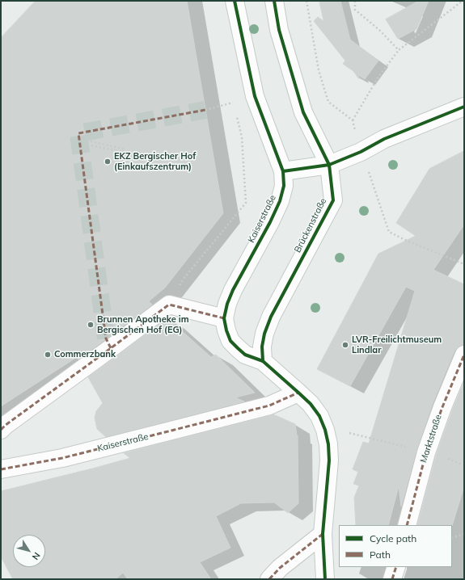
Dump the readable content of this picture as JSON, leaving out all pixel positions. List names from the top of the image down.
{
  "streets": {
    "street": ["Kaiserstraße", "Brückenstraße", "Marktstraße"]
  },
  "places": [
    "EKZ Bergischer Hof (Einkaufszentrum)",
    "Brunnen Apotheke im Bergischen Hof (EG)",
    "LVR-Freilichtmuseum Lindlar",
    "Commerzbank"
  ],
  "legend": ["Cycle path", "Path"],
  "north": "bottom right"
}
